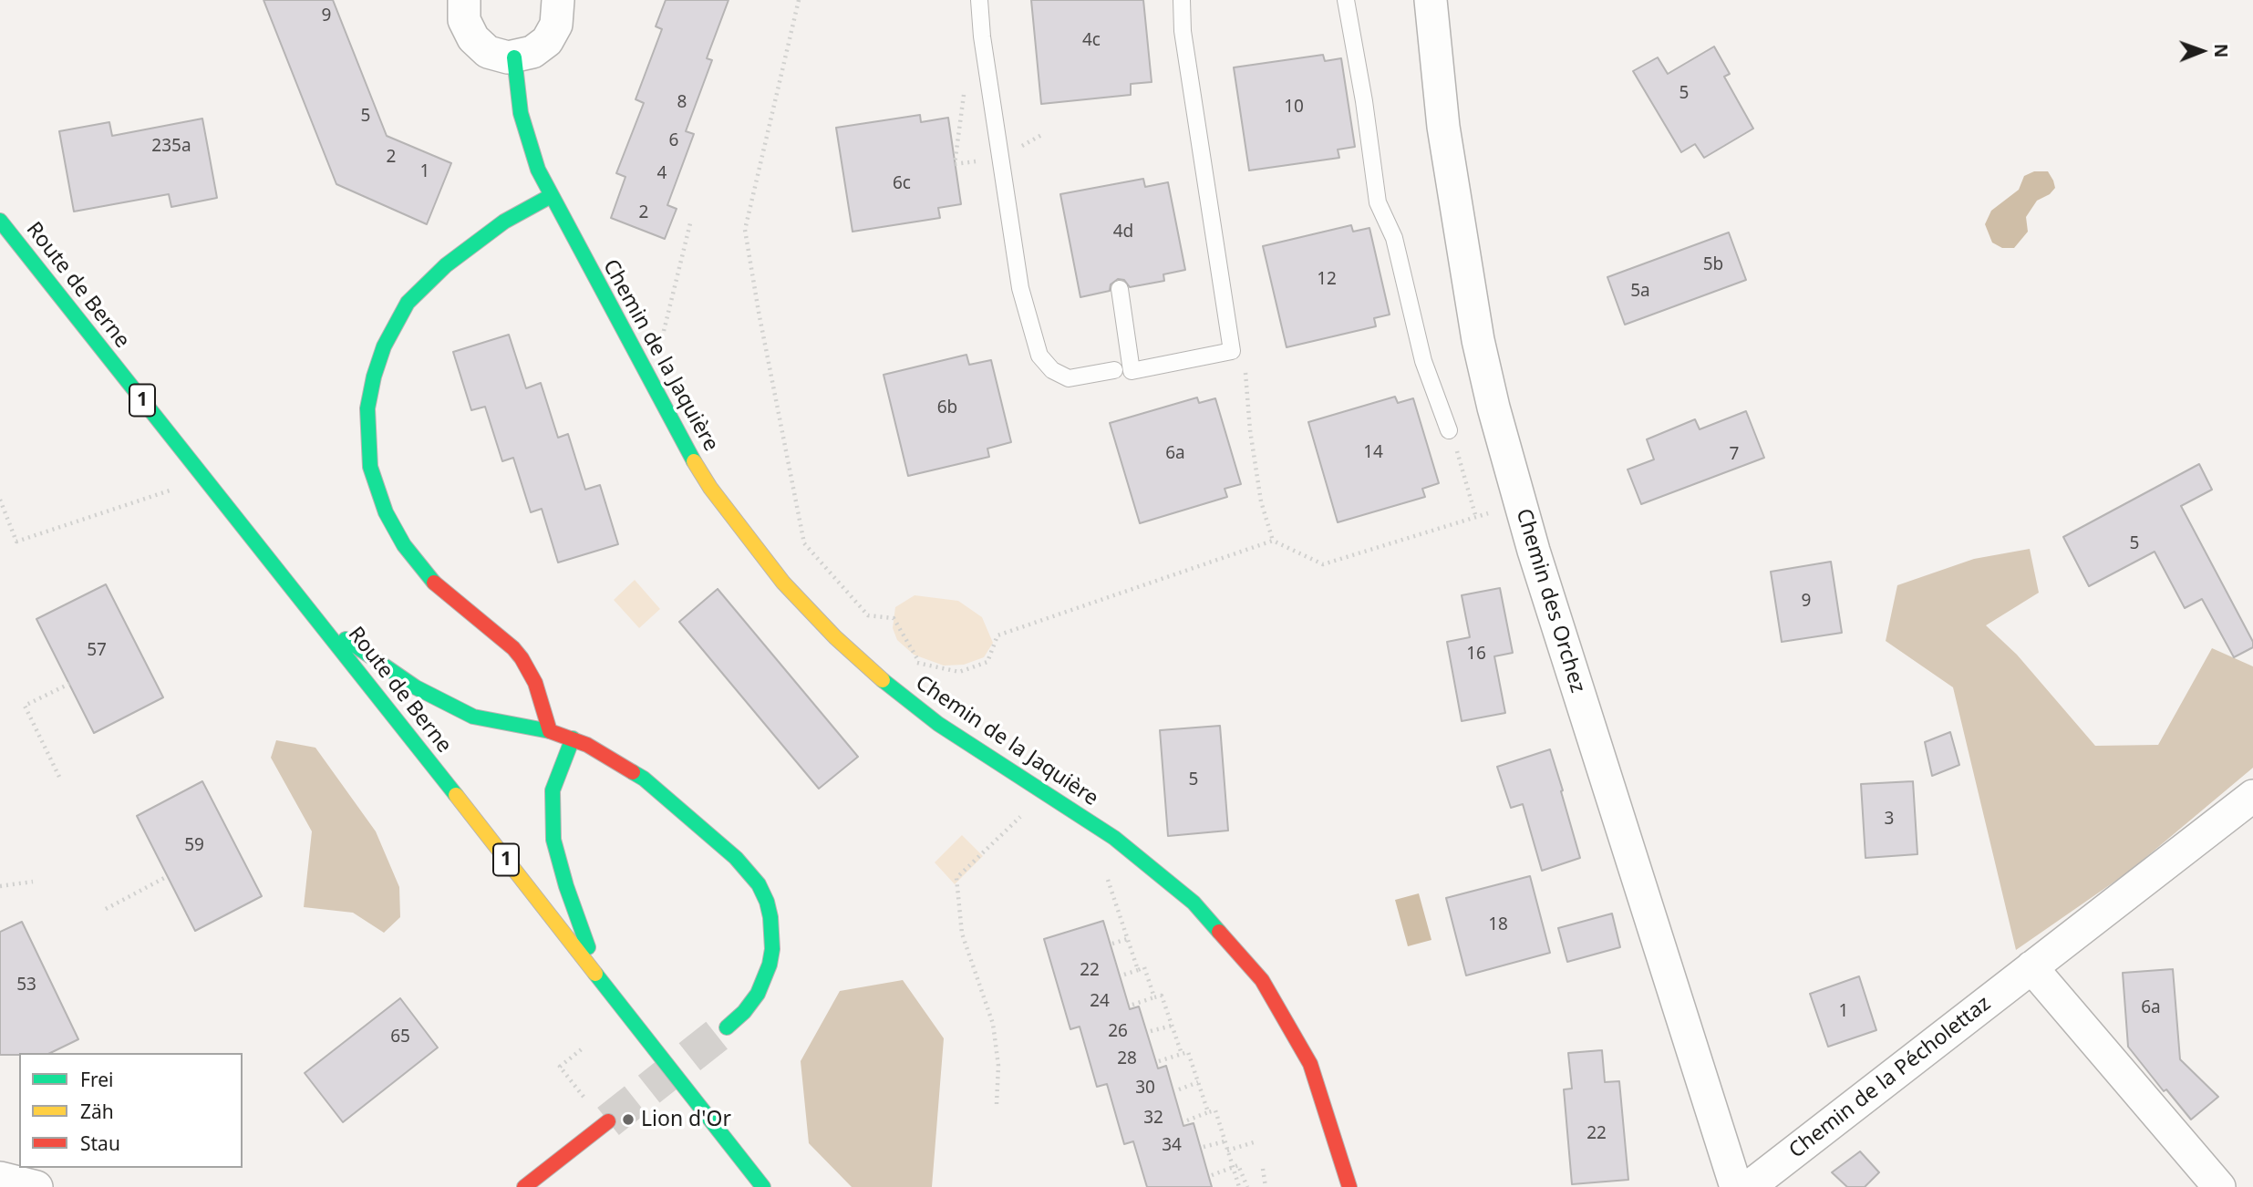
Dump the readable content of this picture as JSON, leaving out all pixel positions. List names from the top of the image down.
{
  "streets": {
    "street": [
      "Route de Berne",
      "Chemin de la Jaquière",
      "1",
      "Chemin des Orchez",
      "Chemin de la Pécholettaz"
    ]
  },
  "places": ["Lion d'Or"],
  "house_numbers": [
    "9",
    "4c",
    "5",
    "8",
    "10",
    "5",
    "6",
    "235a",
    "2",
    "1",
    "4",
    "6c",
    "2",
    "4d",
    "5b",
    "12",
    "5a",
    "6b",
    "14",
    "6a",
    "7",
    "5",
    "9",
    "57",
    "16",
    "5",
    "3",
    "59",
    "18",
    "22",
    "53",
    "24",
    "6a",
    "1",
    "26",
    "65",
    "28",
    "30",
    "32",
    "22",
    "34"
  ],
  "legend": ["Frei", "Zäh", "Stau"],
  "north": "right"
}
